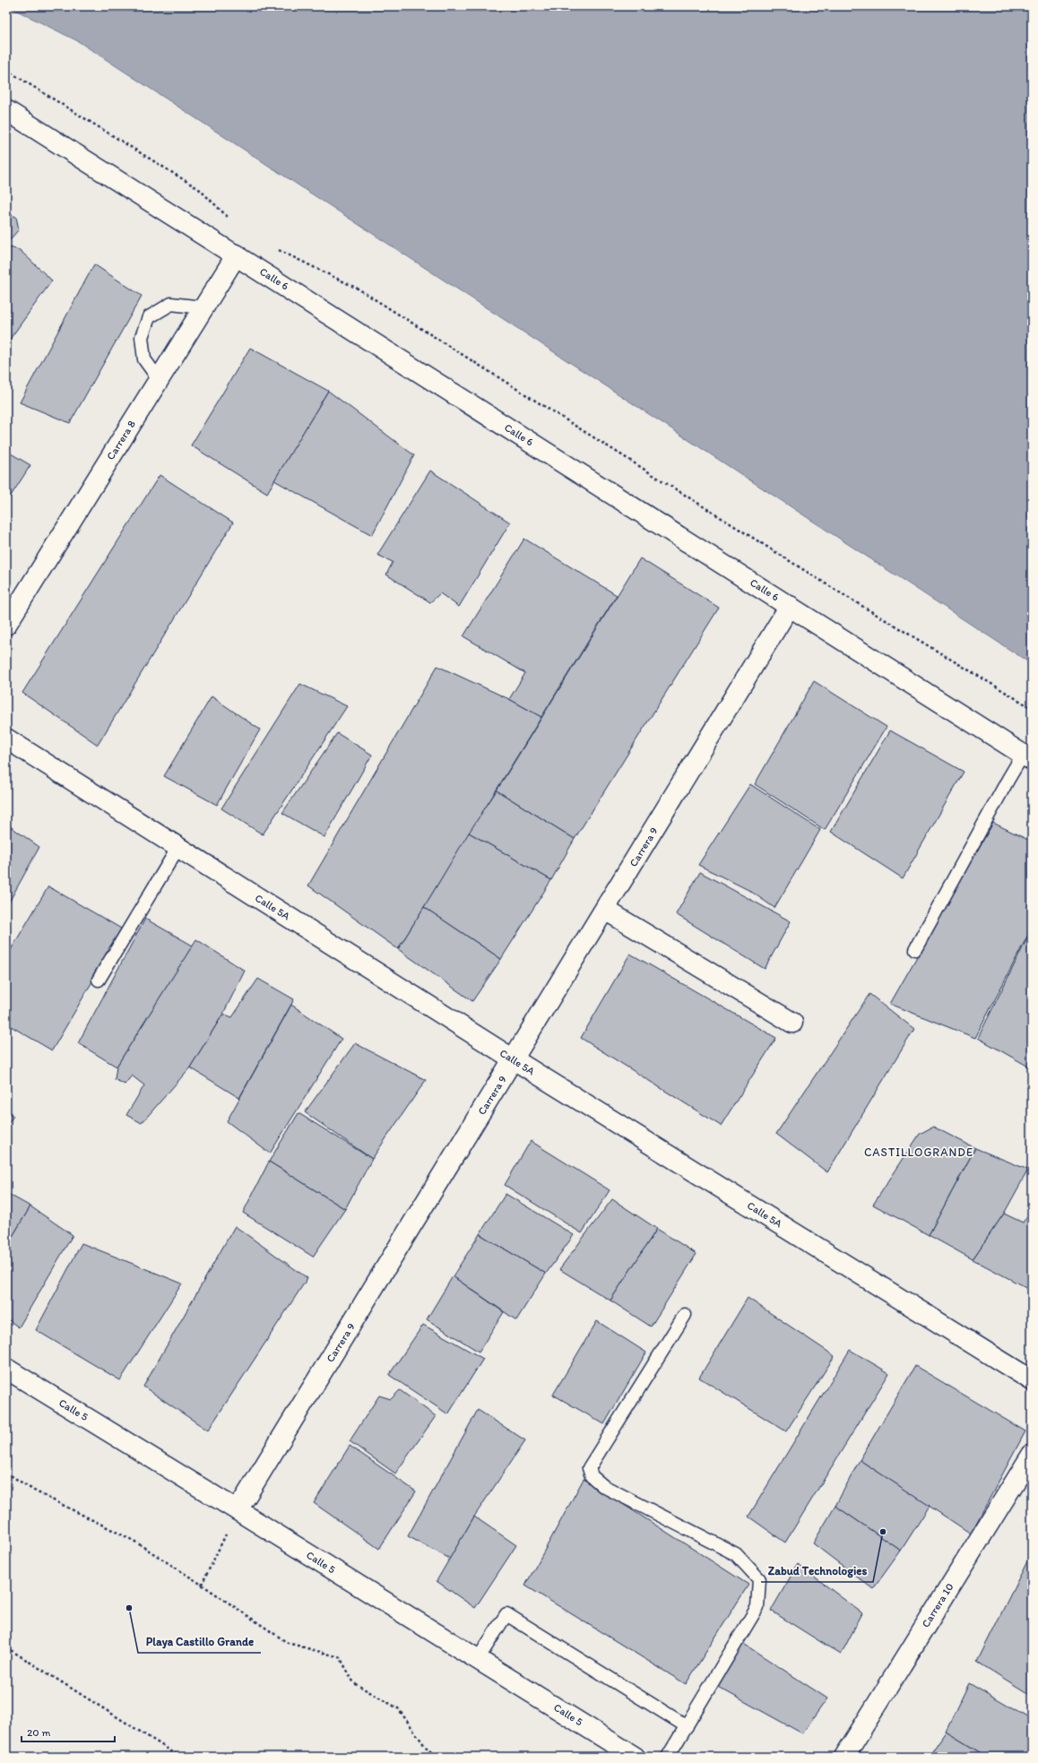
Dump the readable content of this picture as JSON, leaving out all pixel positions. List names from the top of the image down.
{
  "streets": {
    "street": [
      "Calle 6",
      "Carrera 8",
      "Carrera 9",
      "Calle 5A",
      "Calle 5",
      "Carrera 10"
    ]
  },
  "crossings": [
    ["Calle 6", "Carrera 8"],
    ["Calle 6", "Carrera 9"],
    ["Carrera 9", "Calle 5A"],
    ["Carrera 9", "Calle 5"]
  ],
  "districts": ["CASTILLOGRANDE"],
  "places": ["Zabud Technologies", "Playa Castillo Grande"],
  "scale_bar": "20 m"
}
